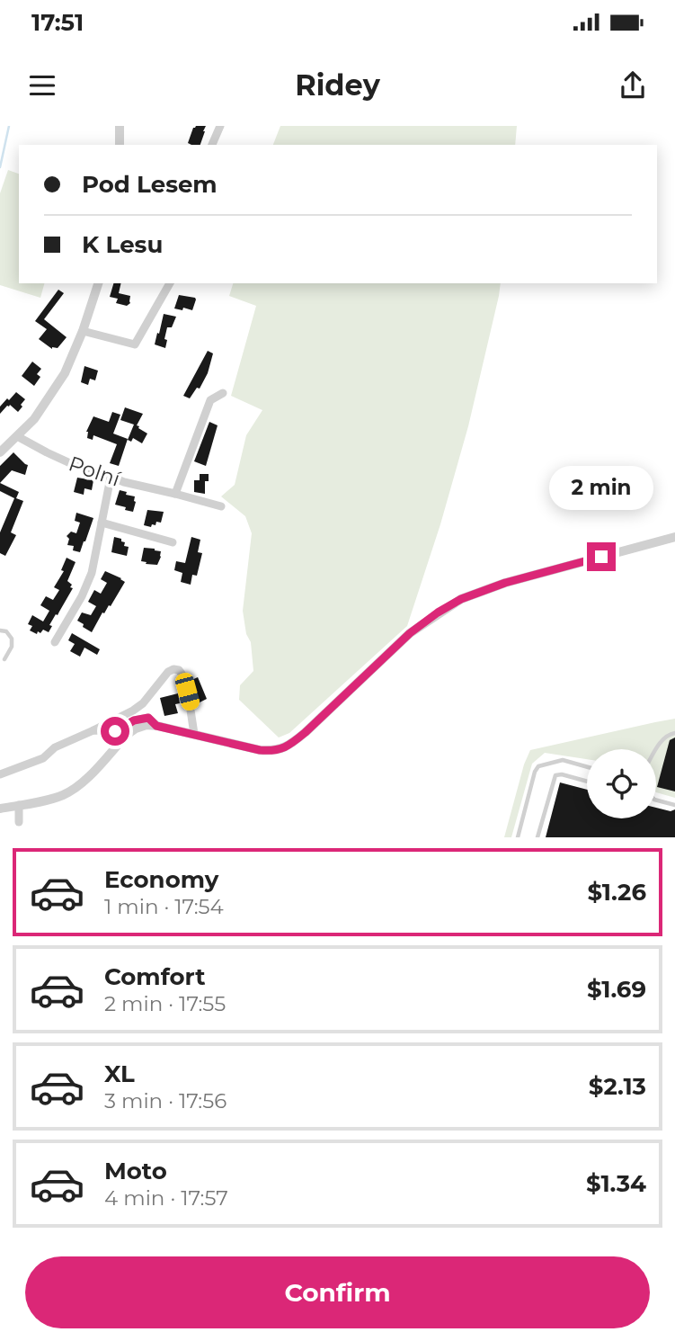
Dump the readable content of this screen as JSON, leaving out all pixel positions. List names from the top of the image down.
{
  "streets": {
    "street": ["Polní"]
  },
  "page": {
    "status": "17:51",
    "header": "Ridey",
    "banner": ["Pod Lesem", "K Lesu"],
    "bubble": "2 min",
    "list": [
      {
        "name": "Economy",
        "note": "1 min · 17:54",
        "value": "$1.26"
      },
      {
        "name": "Comfort",
        "note": "2 min · 17:55",
        "value": "$1.69"
      },
      {
        "name": "XL",
        "note": "3 min · 17:56",
        "value": "$2.13"
      },
      {
        "name": "Moto",
        "note": "4 min · 17:57",
        "value": "$1.34"
      }
    ],
    "buttons": "Confirm"
  }
}
